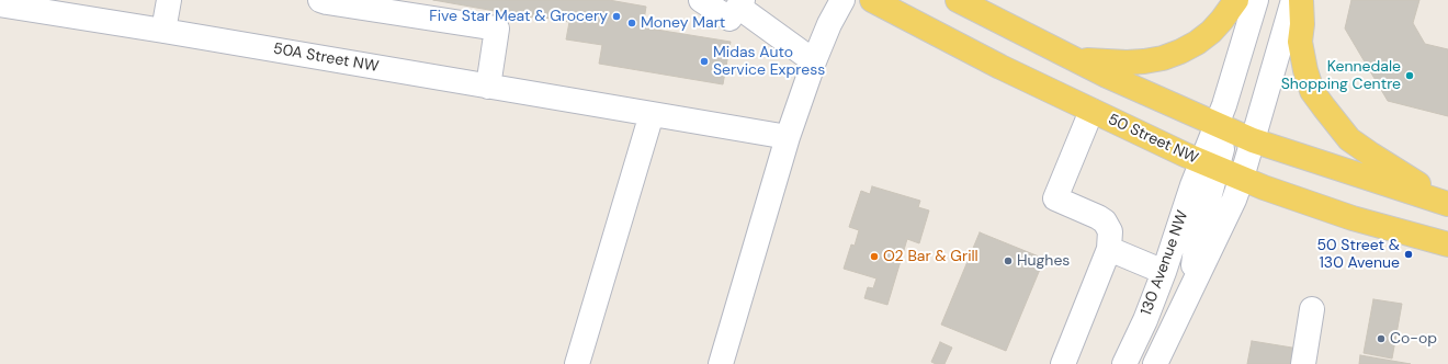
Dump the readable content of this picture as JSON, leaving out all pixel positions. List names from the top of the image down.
{
  "streets": {
    "main road": ["50 Street NW"],
    "street": ["50A Street NW", "130 Avenue NW"]
  },
  "crossings": [
    ["50 Street NW", "130 Avenue NW"]
  ],
  "places": [
    "Five Star Meat & Grocery",
    "Money Mart",
    "Midas Auto Service Express",
    "Kennedale Shopping Centre",
    "50 Street & 130 Avenue",
    "O2 Bar & Grill",
    "Hughes",
    "Co-op"
  ]
}
